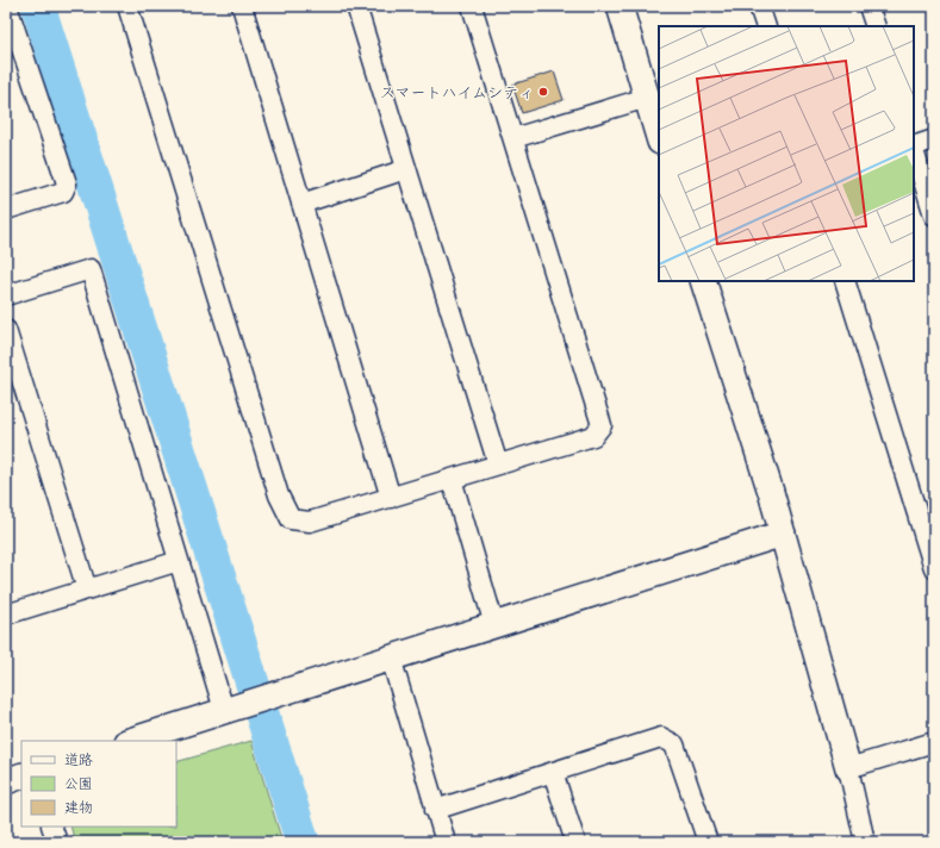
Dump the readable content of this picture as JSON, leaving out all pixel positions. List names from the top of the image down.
{
  "places": ["スマートハイムシティ"],
  "legend": ["道路", "公園", "建物"]
}
